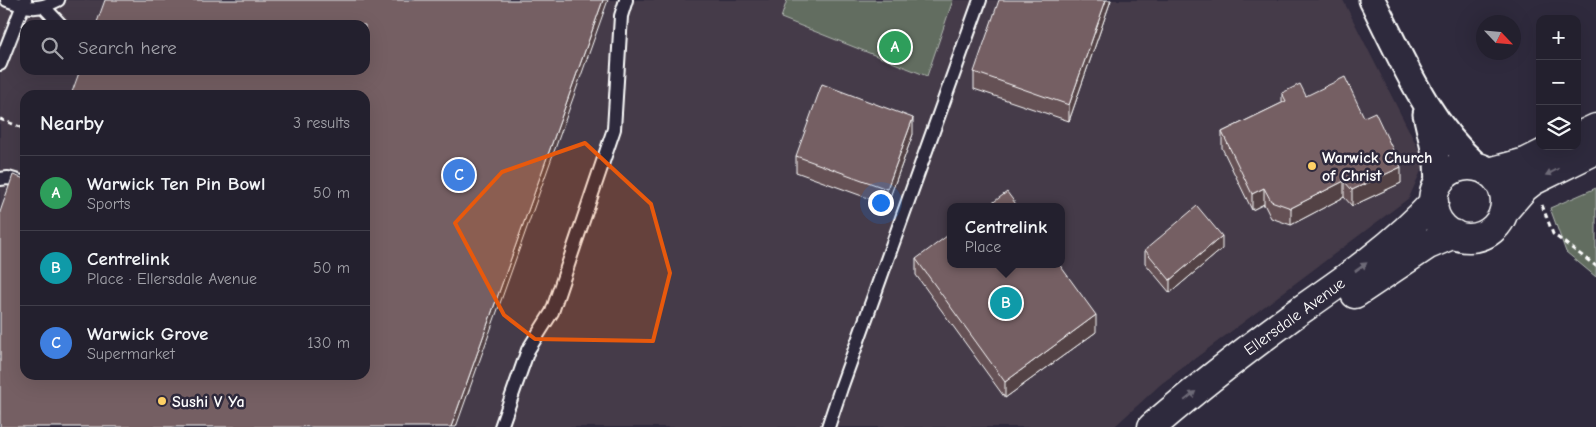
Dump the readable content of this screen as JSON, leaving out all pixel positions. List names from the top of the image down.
{
  "streets": {
    "street": ["Ellersdale Avenue"]
  },
  "places": ["Warwick Church of Christ", "Sushi V Ya"],
  "north": "bottom right",
  "page": {
    "map_buttons": ["+", "−"],
    "search": "Search here",
    "pins": ["A", "C", "B"],
    "heading": ["Nearby", "3 results"],
    "list": [
      {
        "mark": "A",
        "name": "Warwick Ten Pin Bowl",
        "note": "Sports",
        "value": "50 m"
      },
      {
        "mark": "B",
        "name": "Centrelink",
        "note": "Place · Ellersdale Avenue",
        "value": "50 m"
      },
      {
        "mark": "C",
        "name": "Warwick Grove",
        "note": "Supermarket",
        "value": "130 m"
      }
    ],
    "popup": ["Centrelink", "Place"]
  }
}
